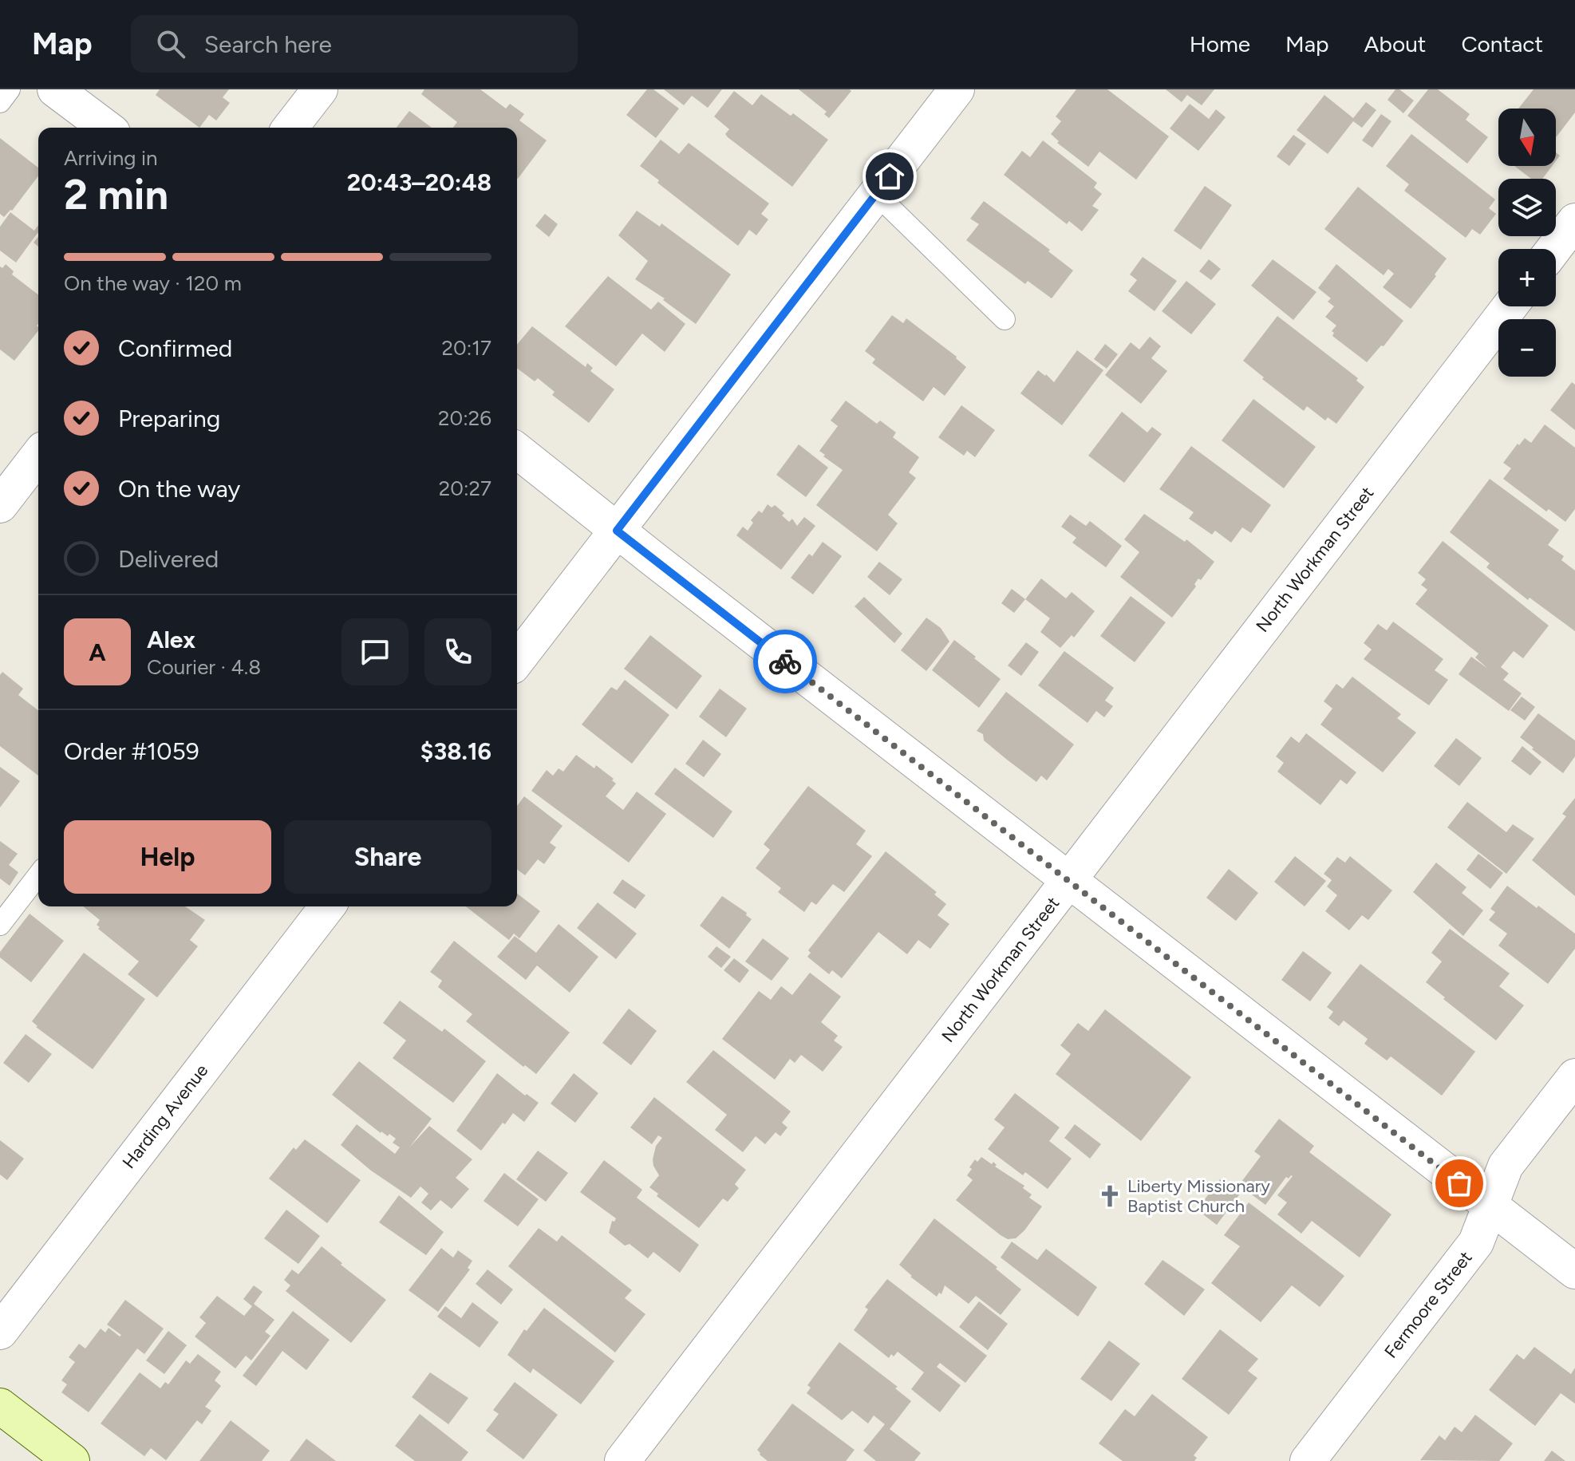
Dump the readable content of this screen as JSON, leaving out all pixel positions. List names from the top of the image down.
{
  "streets": {
    "street": ["North Workman Street", "Harding Avenue", "Fermoore Street"]
  },
  "places": {
    "church": ["Liberty Missionary Baptist Church"]
  },
  "north": "bottom",
  "page": {
    "header": "Map",
    "search": "Search here",
    "nav": [
      "Home",
      "Map",
      "About",
      "Contact"
    ],
    "map_buttons": ["+", "−"],
    "heading": ["2 min", "Arriving in", "20:43–20:48"],
    "panel": [
      "Alex",
      "Courier · 4.8",
      "Order #1059",
      "$38.16"
    ],
    "bar": "On the way · 120 m",
    "list": [
      ["Confirmed", "20:17"],
      ["Preparing", "20:26"],
      ["On the way", "20:27"],
      "Delivered"
    ],
    "round": "A",
    "buttons": ["Help", "Share"]
  }
}
